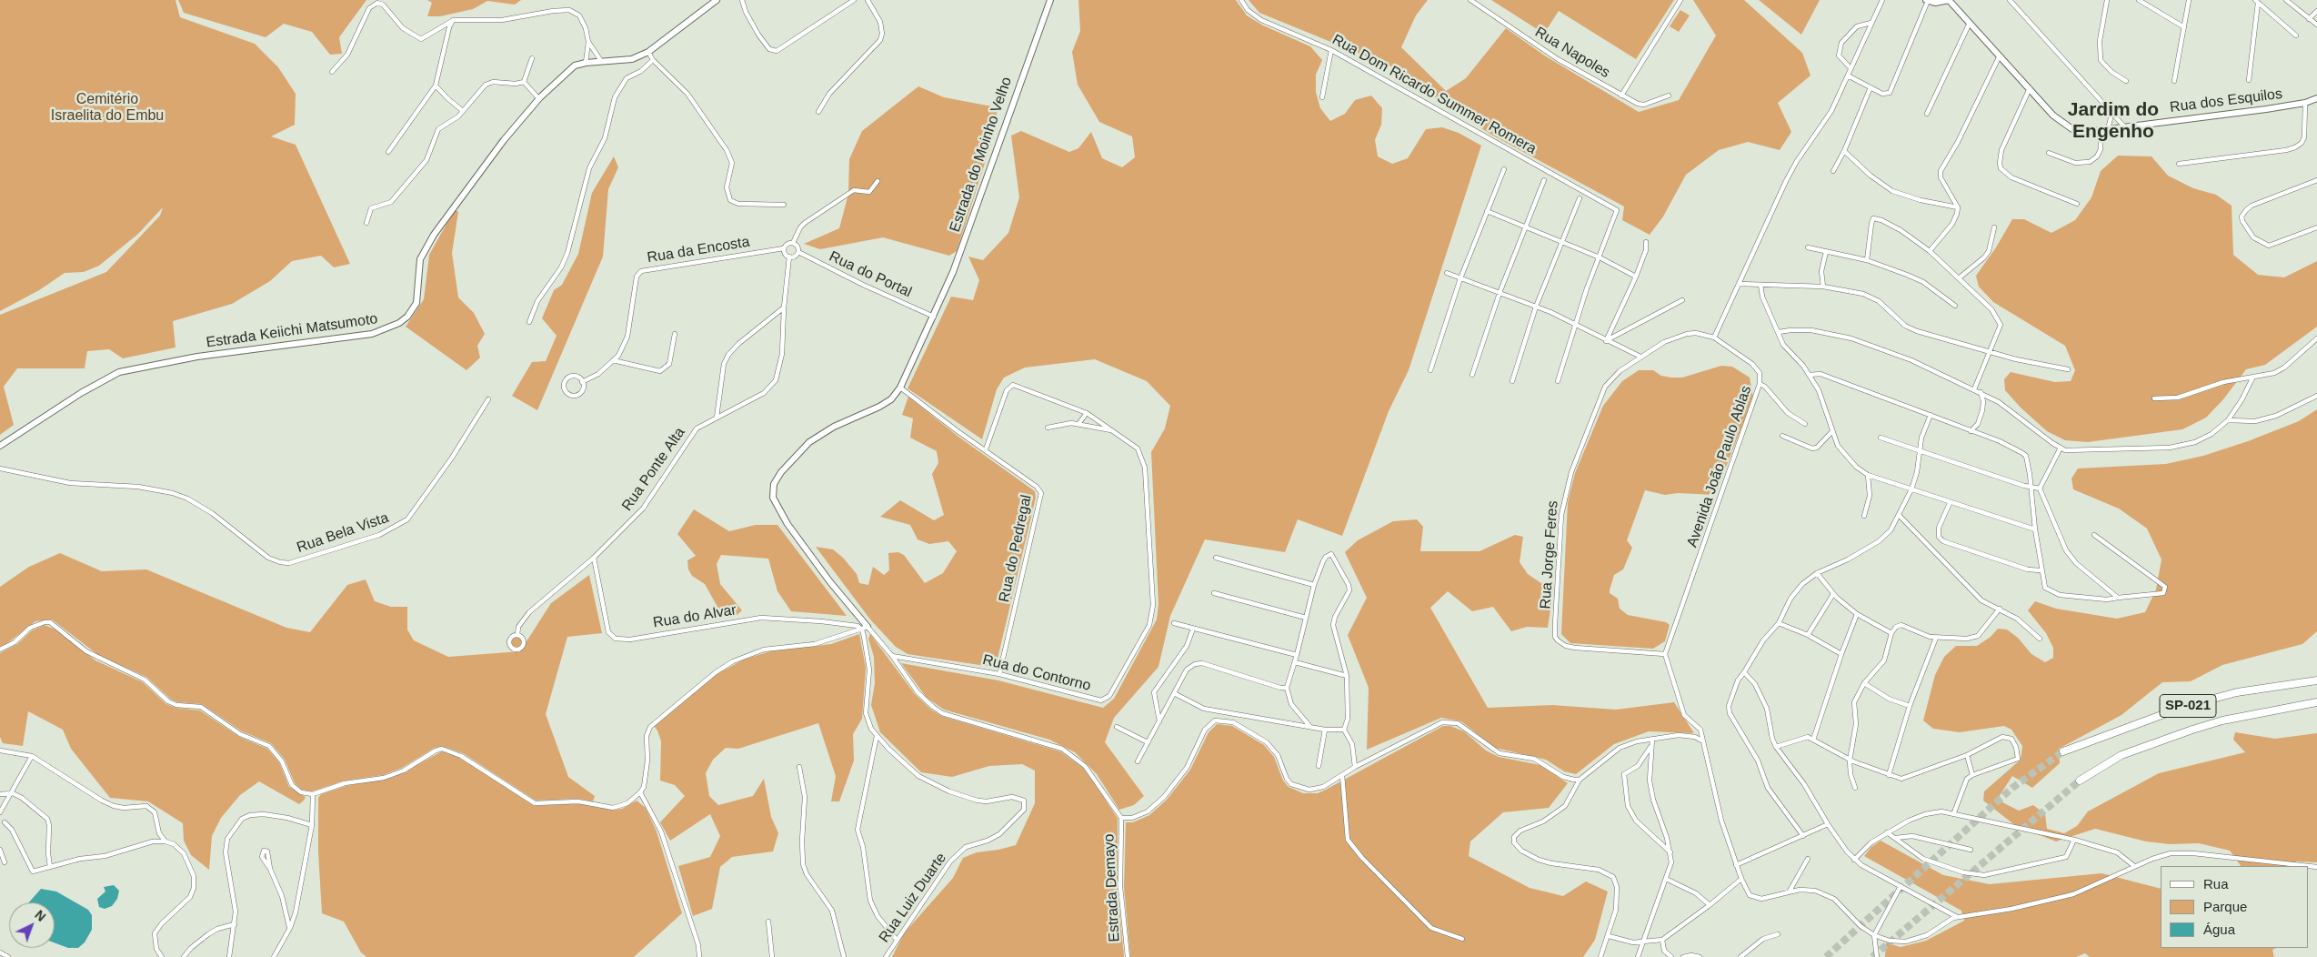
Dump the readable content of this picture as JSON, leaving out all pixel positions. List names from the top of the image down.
{
  "streets": {
    "highway": ["SP-021"],
    "street": [
      "Rua Napoles",
      "Rua Dom Ricardo Summer Romera",
      "Rua dos Esquilos",
      "Estrada do Moinho Velho",
      "Rua da Encosta",
      "Rua do Portal",
      "Estrada Keiichi Matsumoto",
      "Avenida João Paulo Ablas",
      "Rua Ponte Alta",
      "Rua Bela Vista",
      "Rua do Pedregal",
      "Rua Jorge Feres",
      "Rua do Alvar",
      "Rua do Contorno",
      "Estrada Demayo",
      "Rua Luiz Duarte"
    ]
  },
  "crossings": [
    ["Estrada do Moinho Velho", "Rua do Portal"],
    ["Estrada do Moinho Velho", "Rua do Pedregal"],
    ["Rua da Encosta", "Rua do Portal"],
    ["Rua da Encosta", "Rua Ponte Alta"],
    ["Rua do Portal", "Rua Ponte Alta"],
    ["Avenida João Paulo Ablas", "Rua Jorge Feres"],
    ["Rua Ponte Alta", "Rua do Alvar"],
    ["Rua do Pedregal", "Rua do Contorno"]
  ],
  "districts": ["Jardim do Engenho"],
  "parks": ["Cemitério Israelita do Embu"],
  "legend": ["Rua", "Parque", "Água"],
  "north": "top right"
}
